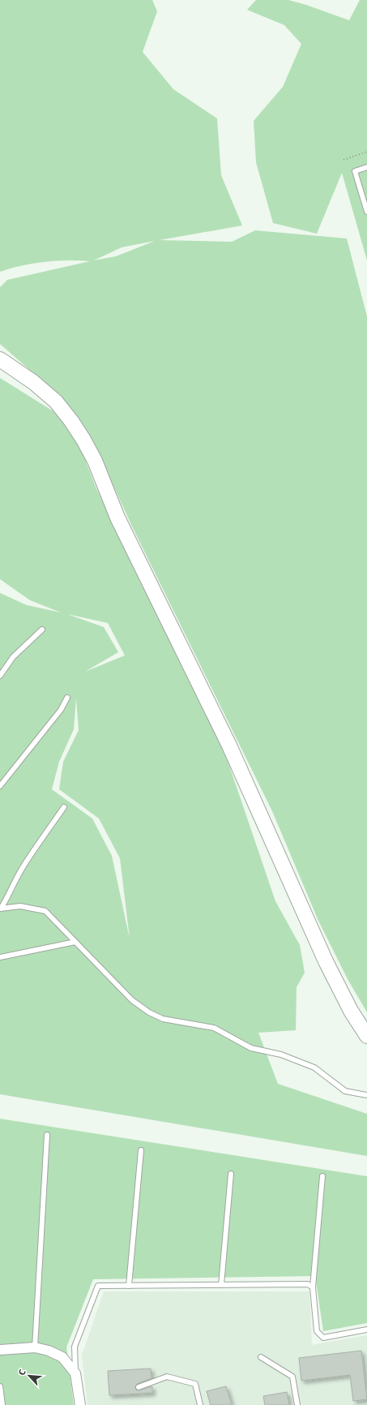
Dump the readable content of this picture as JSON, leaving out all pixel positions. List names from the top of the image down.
{
  "north": "top left"
}
